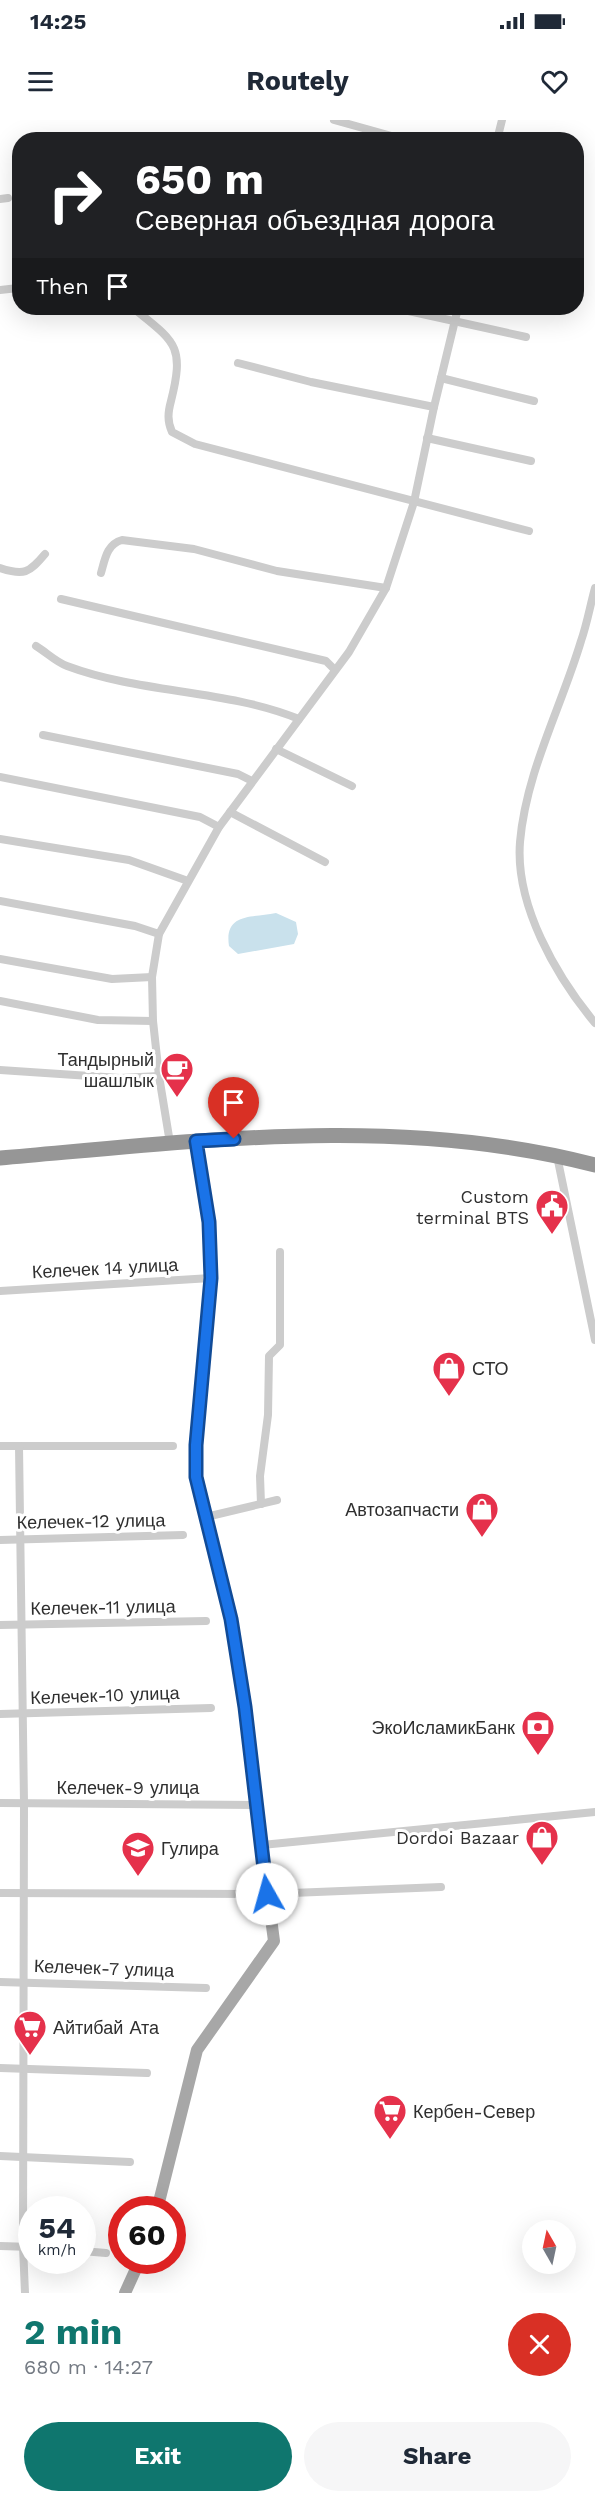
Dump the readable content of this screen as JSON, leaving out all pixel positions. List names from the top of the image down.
{
  "streets": {
    "street": [
      "Келечек 14 улица",
      "Келечек-12 улица",
      "Келечек-11 улица",
      "Келечек-10 улица",
      "Келечек-9 улица",
      "Келечек-7 улица"
    ]
  },
  "places": {
    "cafe": ["Тандырный шашлык"],
    "public building": ["Custom terminal BTS"],
    "shop": ["СТО", "Автозапчасти", "Dordoi Bazaar"],
    "bank": ["ЭкоИсламикБанк"],
    "school or university": ["Гулира"],
    "supermarket": ["Айтибай Ата", "Кербен-Север"]
  },
  "north": "top",
  "page": {
    "status": "14:25",
    "header": "Routely",
    "turn": ["650 m", "Северная объездная дорога"],
    "then": "Then",
    "speed": "54 km/h",
    "limit": "60",
    "heading": ["2 min", "680 m · 14:27"],
    "buttons": ["Exit", "Share"]
  }
}
